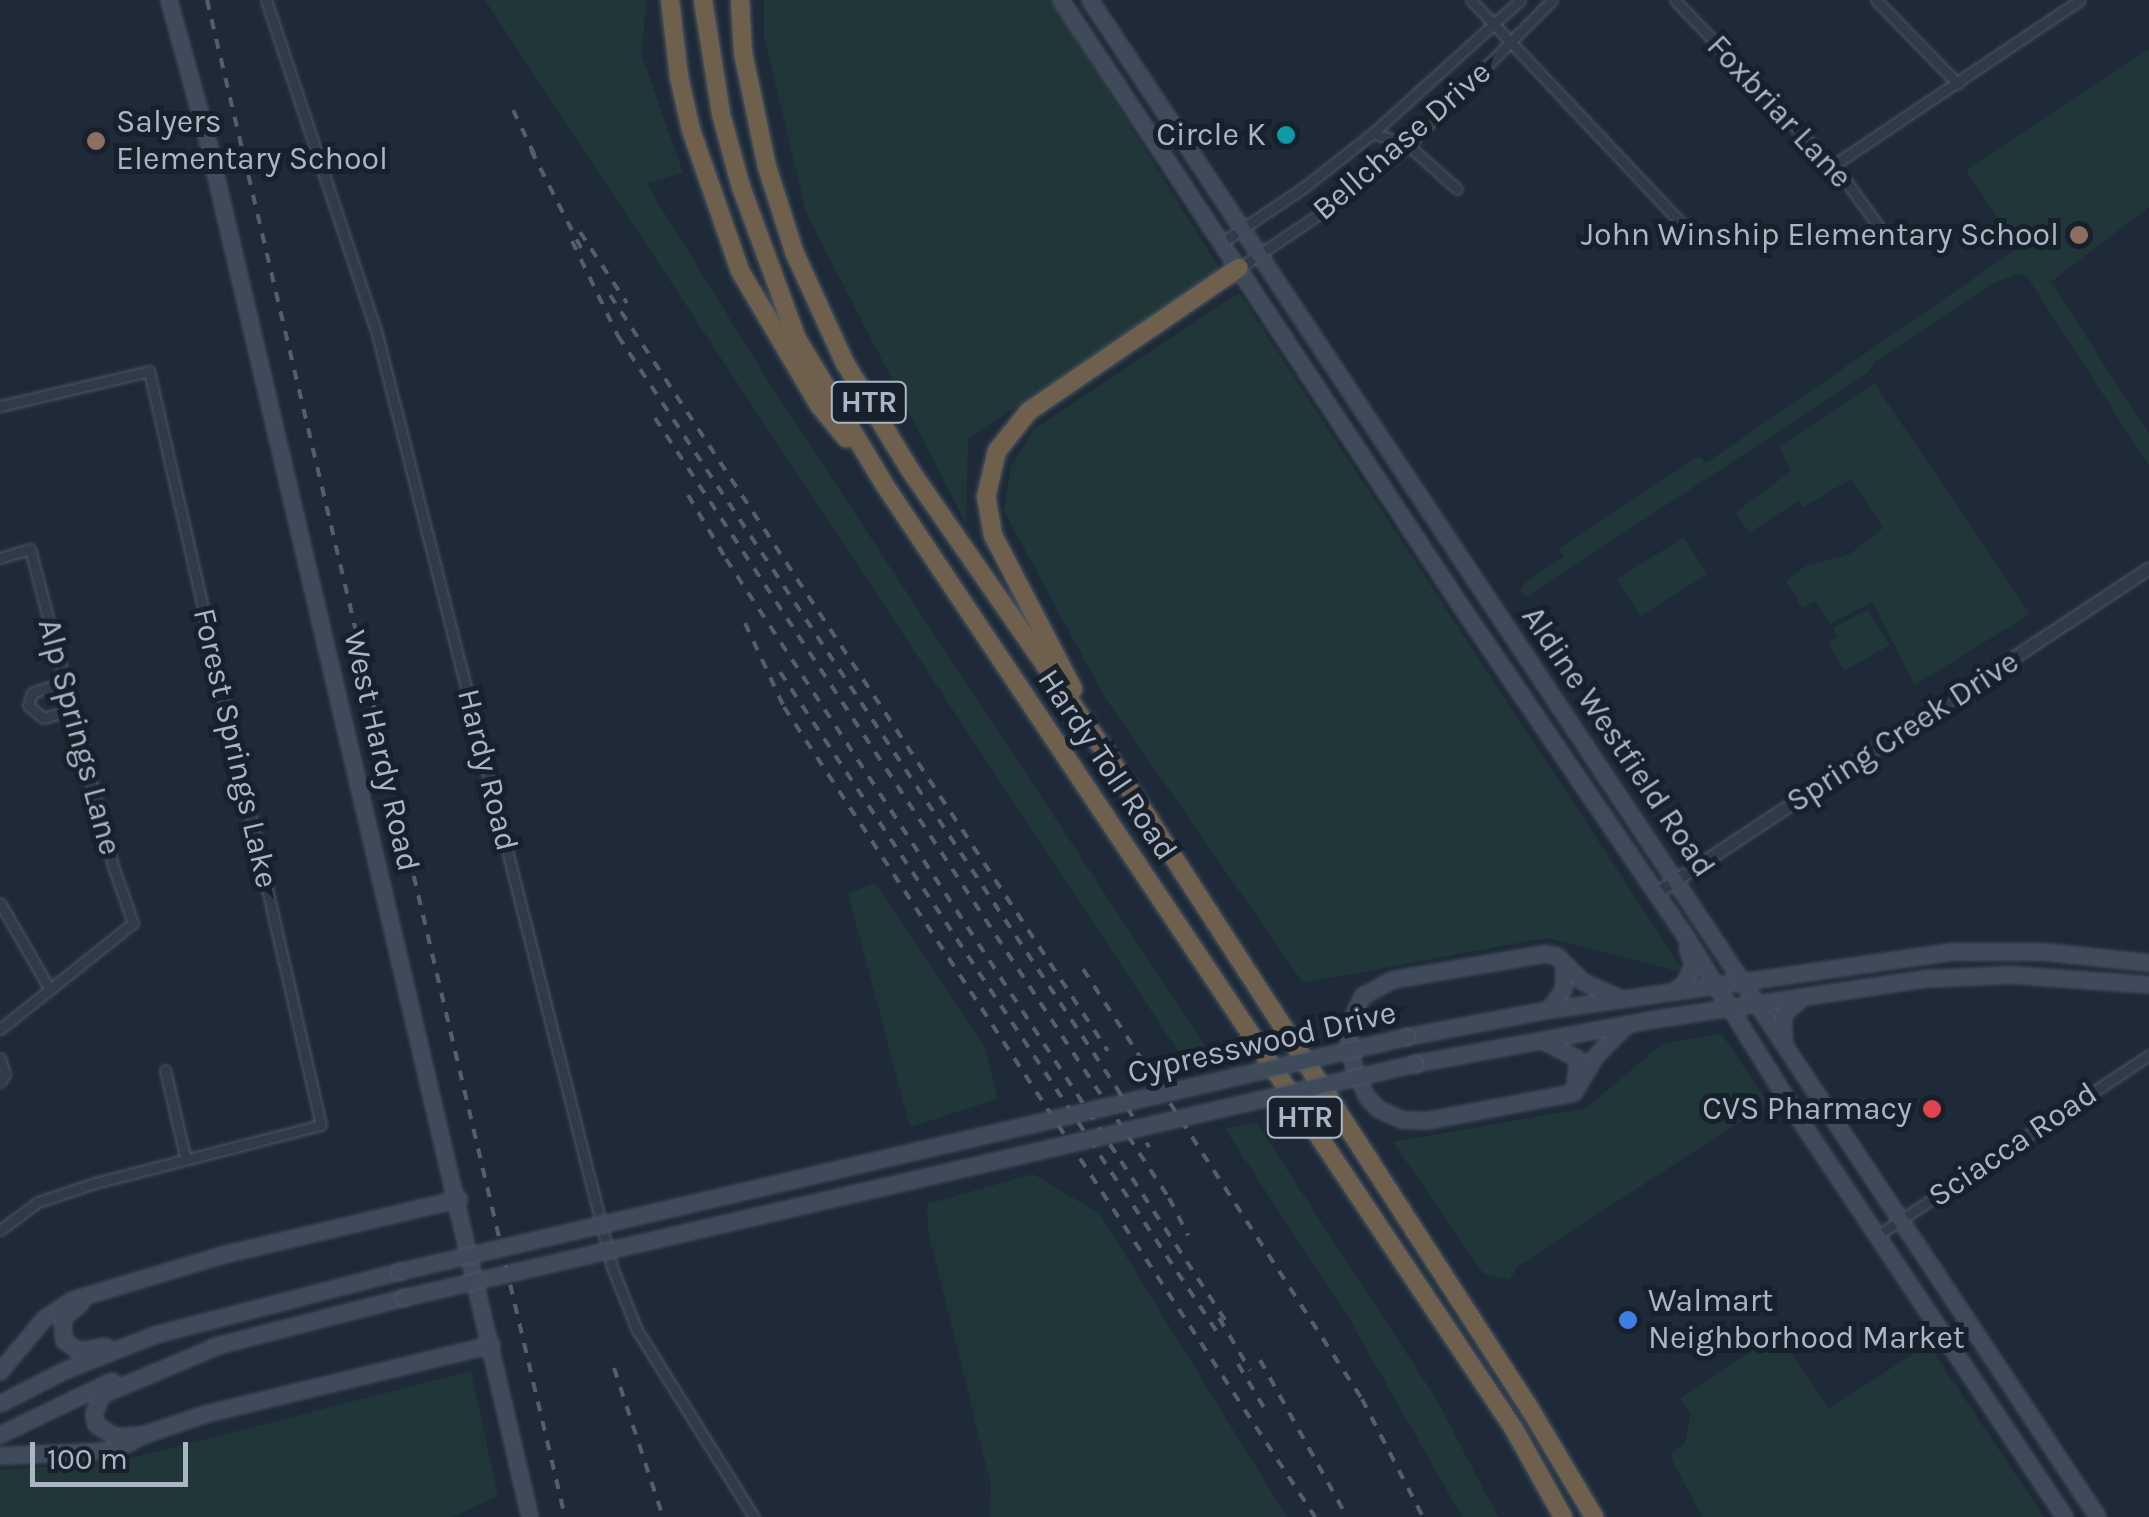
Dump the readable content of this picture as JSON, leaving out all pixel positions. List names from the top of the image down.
{
  "streets": {
    "highway": ["HTR", "Hardy Toll Road"],
    "main road": ["Aldine Westfield Road", "West Hardy Road", "Cypresswood Drive"],
    "street": [
      "Foxbriar Lane",
      "Bellchase Drive",
      "Spring Creek Drive",
      "Alp Springs Lane",
      "Forest Springs Lake",
      "Hardy Road",
      "Sciacca Road"
    ]
  },
  "crossings": [
    ["Bellchase Drive", "Aldine Westfield Road"],
    ["Spring Creek Drive", "Aldine Westfield Road"],
    ["Aldine Westfield Road", "Cypresswood Drive"],
    ["Aldine Westfield Road", "Sciacca Road"]
  ],
  "places": [
    "Circle K",
    "Salyers Elementary School",
    "John Winship Elementary School",
    "CVS Pharmacy",
    "Walmart Neighborhood Market"
  ],
  "scale_bar": "100 m"
}
